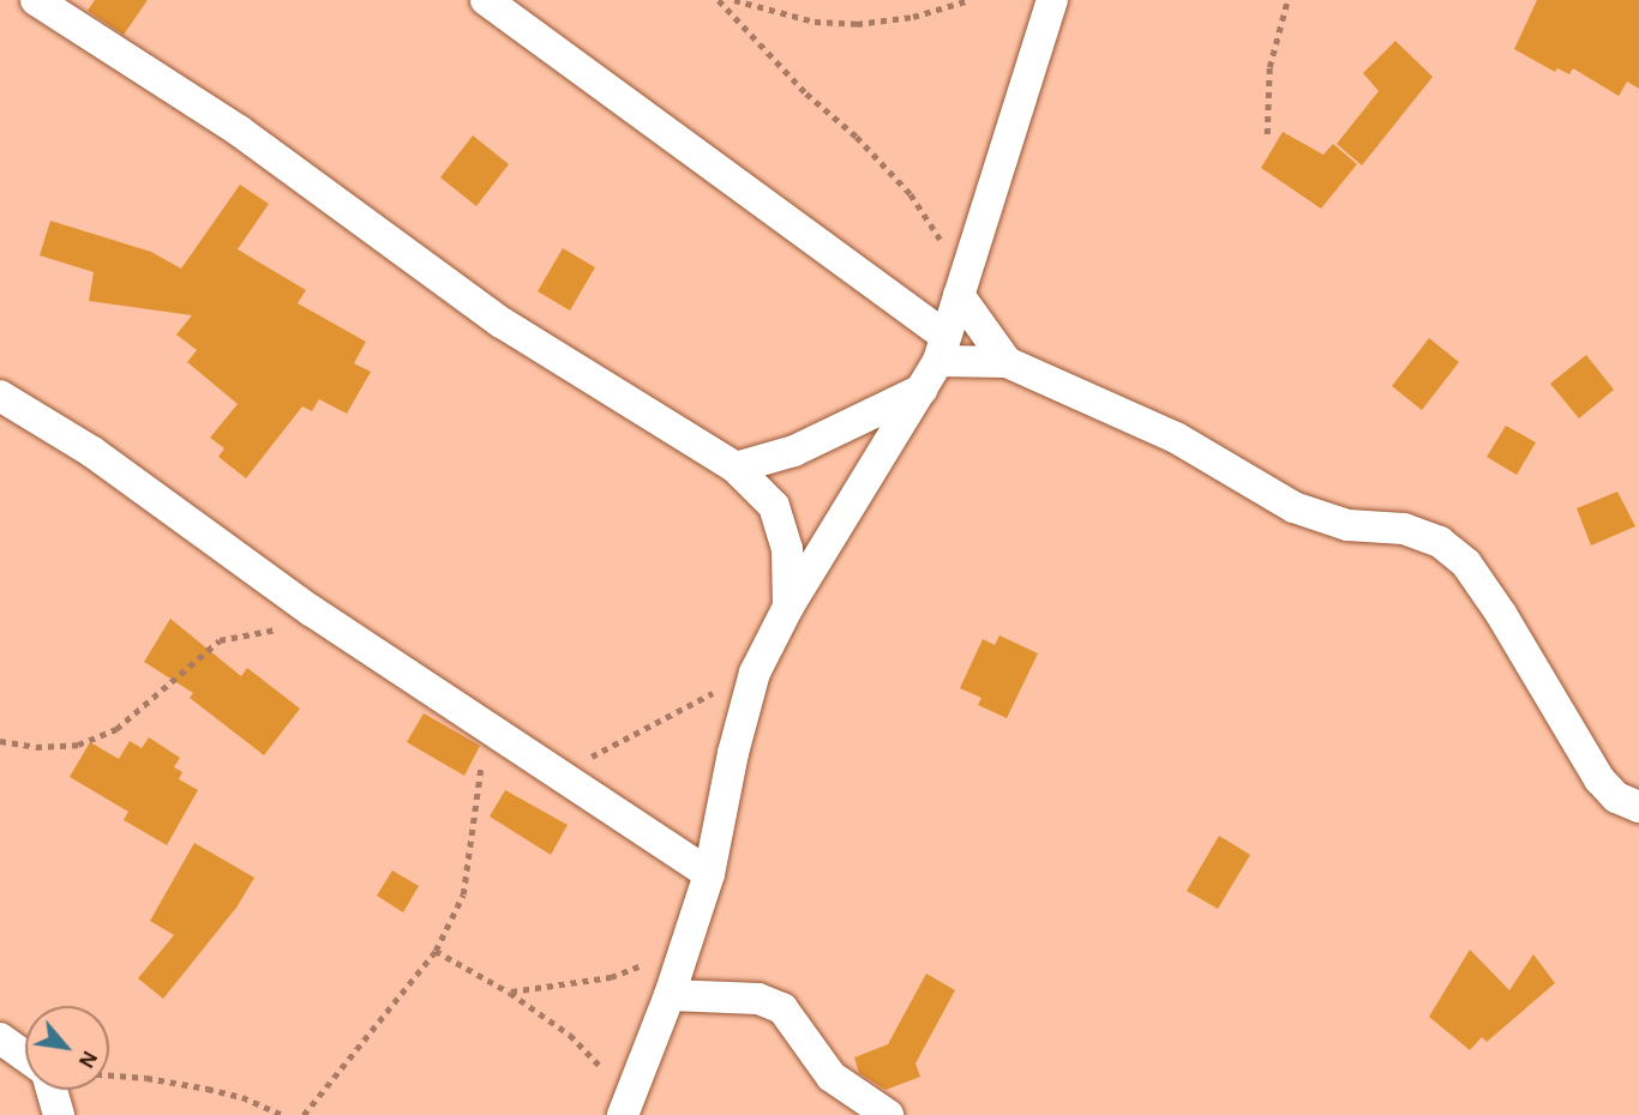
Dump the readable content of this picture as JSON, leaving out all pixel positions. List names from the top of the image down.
{
  "north": "bottom right"
}
